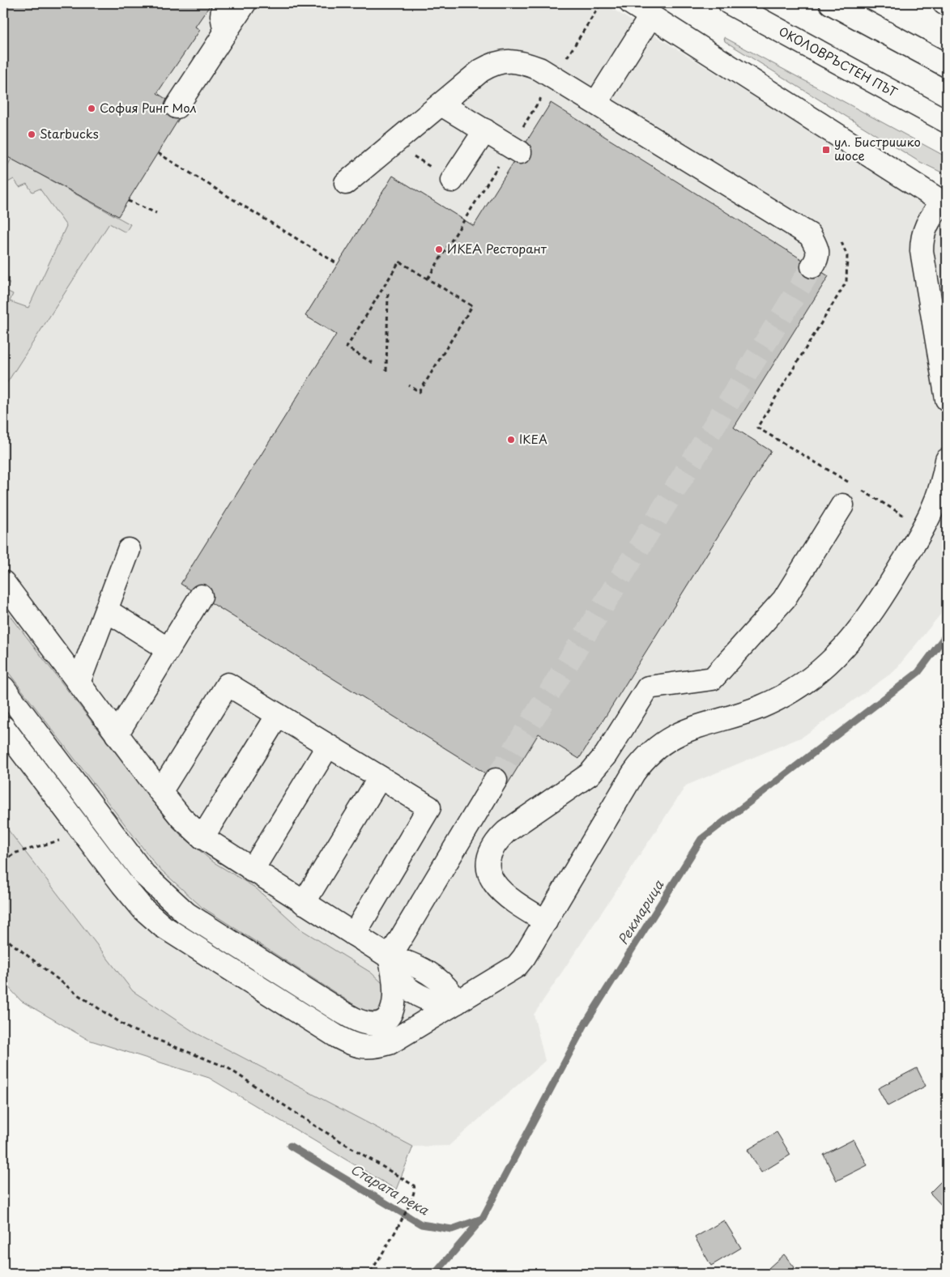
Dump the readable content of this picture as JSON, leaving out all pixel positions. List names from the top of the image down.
{
  "streets": {
    "main road": ["ОКОЛОВРЪСТЕН ПЪТ"]
  },
  "water": ["Рекмарица", "Старата река"],
  "places": {
    "other": [
      "София Ринг Мол",
      "Starbucks",
      "ИКЕА Ресторант",
      "IKEA"
    ],
    "transit": ["ул. Бистришко шосе"]
  }
}
